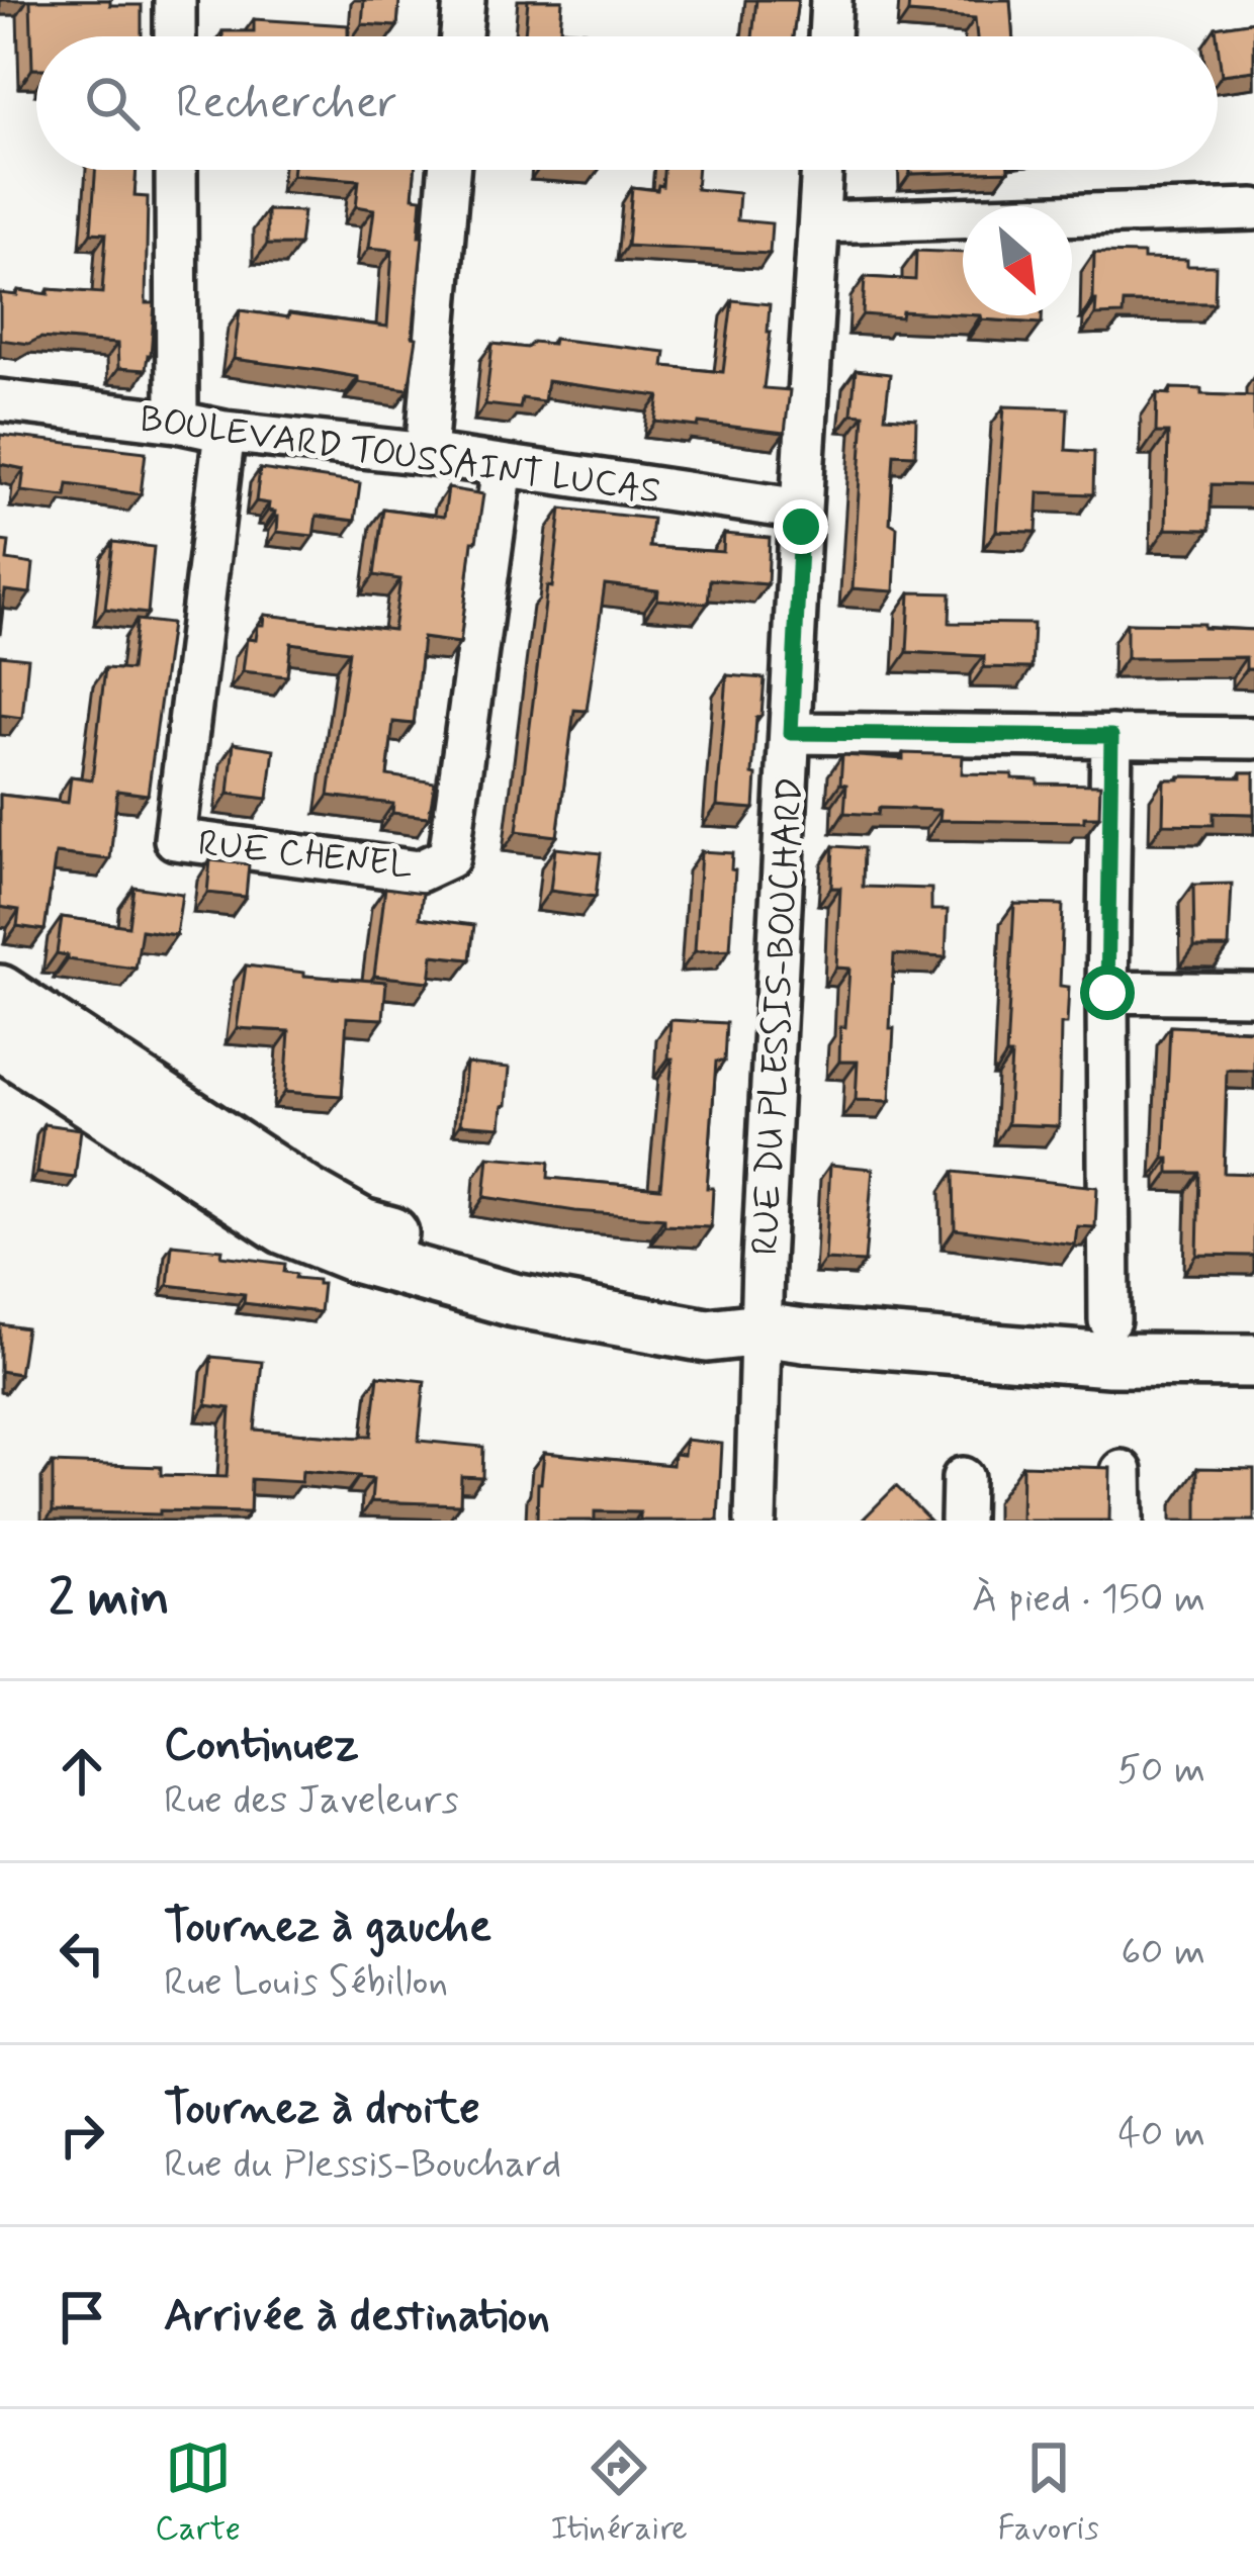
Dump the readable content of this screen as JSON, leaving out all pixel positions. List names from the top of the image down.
{
  "streets": {
    "street": ["BOULEVARD TOUSSAINT LUCAS", "RUE CHENEL", "RUE DU PLESSIS-BOUCHARD"]
  },
  "crossings": [
    ["BOULEVARD TOUSSAINT LUCAS", "RUE CHENEL"],
    ["BOULEVARD TOUSSAINT LUCAS", "RUE DU PLESSIS-BOUCHARD"]
  ],
  "north": "bottom right",
  "page": {
    "search": "Rechercher",
    "heading": ["2 min", "À pied · 150 m"],
    "list": [
      ["Continuez", "Rue des Javeleurs", "50 m"],
      ["Tournez à gauche", "Rue Louis Sébillon", "60 m"],
      ["Tournez à droite", "Rue du Plessis-Bouchard", "40 m"],
      "Arrivée à destination"
    ],
    "nav": ["Carte", "Itinéraire", "Favoris"]
  }
}
